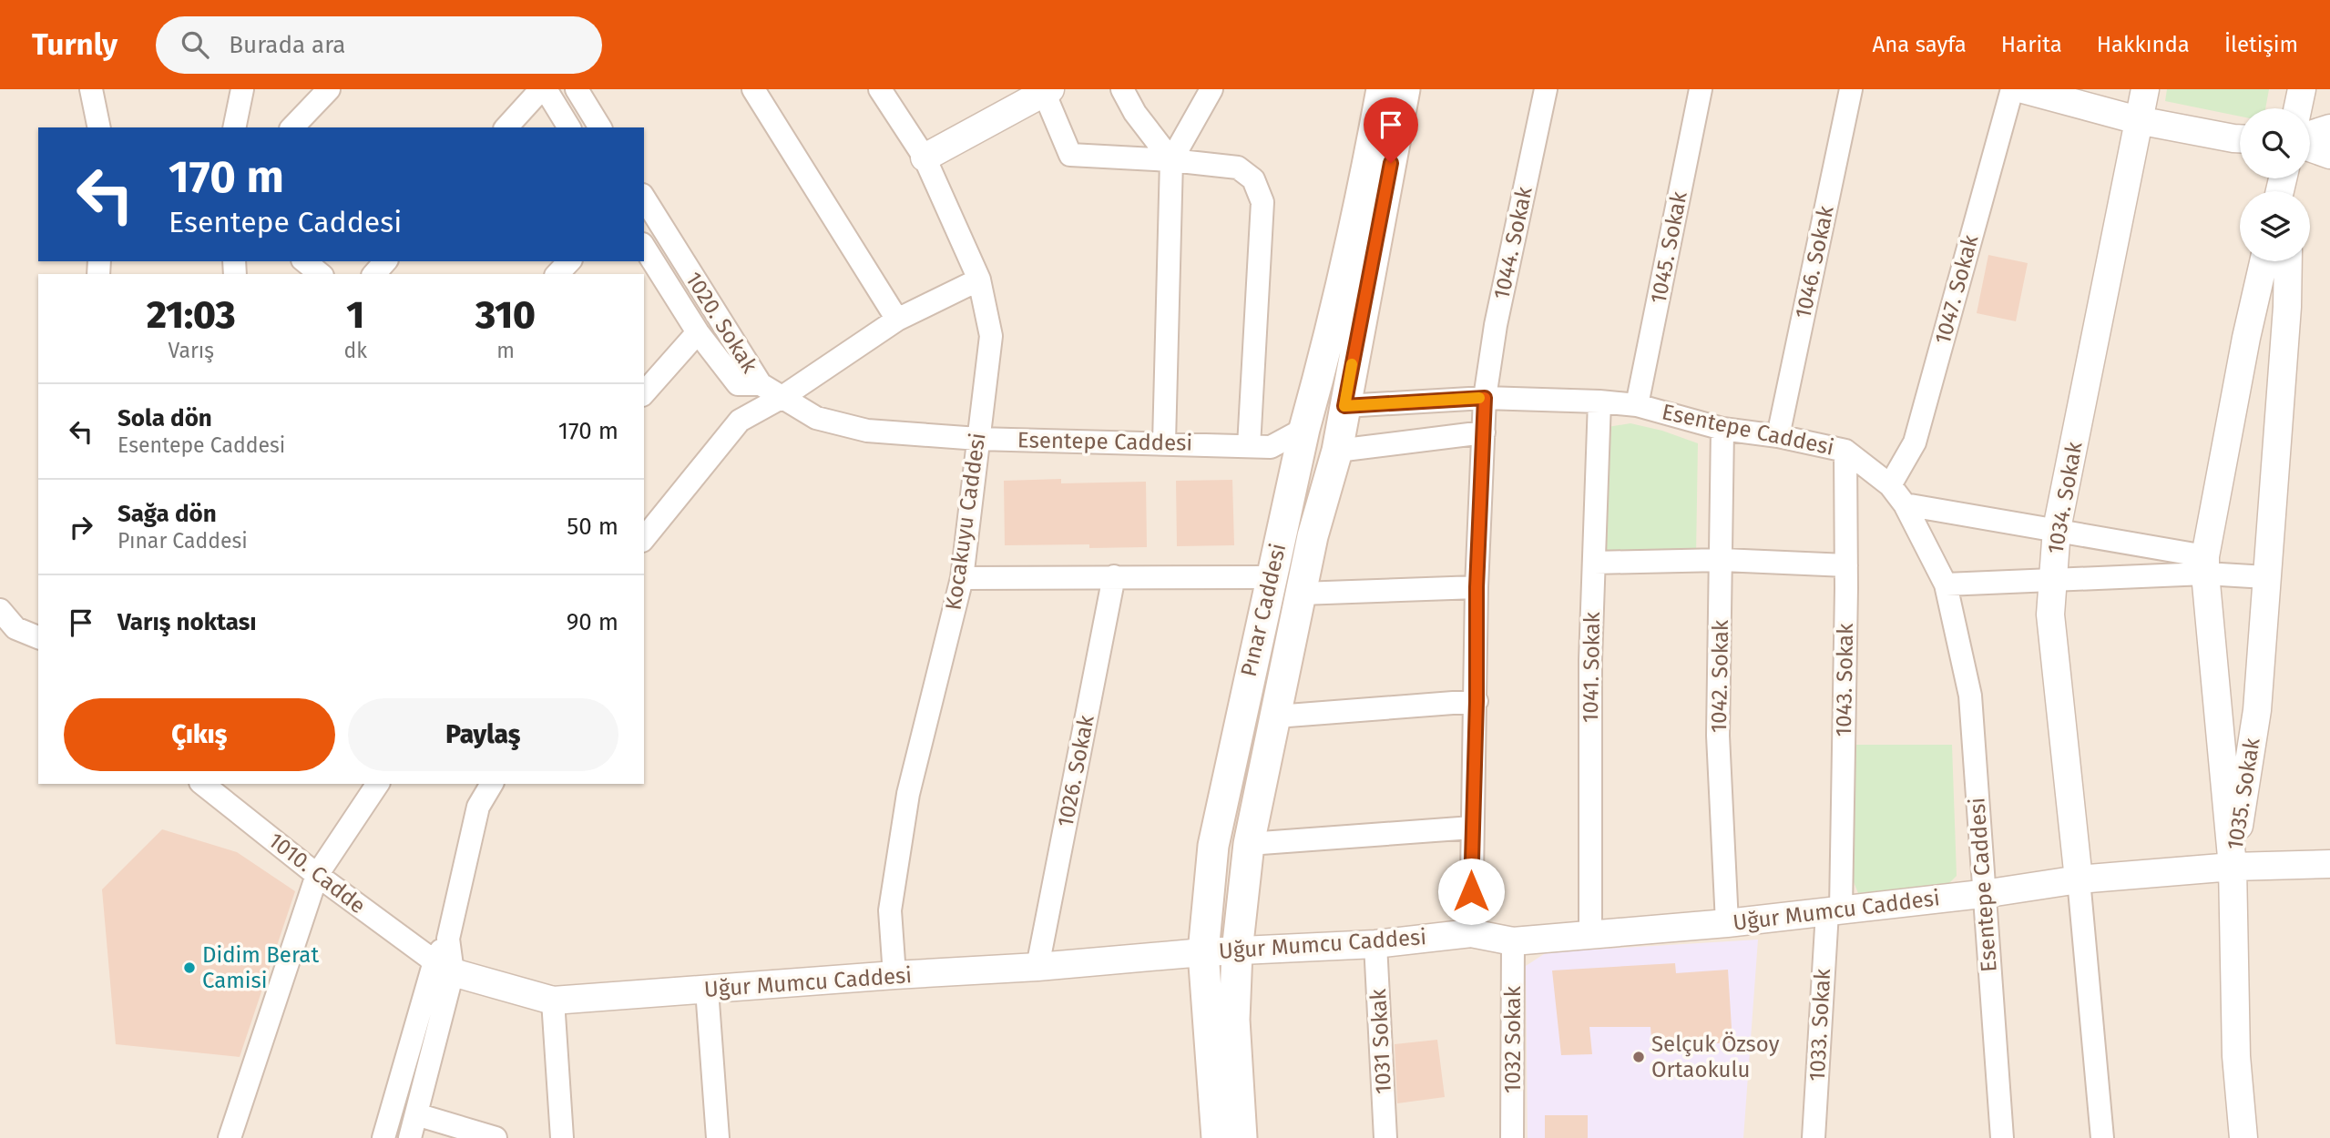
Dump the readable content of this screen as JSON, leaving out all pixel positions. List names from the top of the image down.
{
  "streets": {
    "main road": ["Pınar Caddesi"],
    "street": [
      "1044. Sokak",
      "1045. Sokak",
      "1046. Sokak",
      "1047. Sokak",
      "1020. Sokak",
      "Esentepe Caddesi",
      "1034. Sokak",
      "Kocakuyu Caddesi",
      "1041. Sokak",
      "1042. Sokak",
      "1043. Sokak",
      "1026. Sokak",
      "1035. Sokak",
      "1010. Cadde",
      "Uğur Mumcu Caddesi",
      "1033. Sokak",
      "1032 Sokak",
      "1031 Sokak"
    ]
  },
  "crossings": [
    ["1044. Sokak", "Esentepe Caddesi"],
    ["1044. Sokak", "Uğur Mumcu Caddesi"],
    ["1045. Sokak", "Esentepe Caddesi"],
    ["1046. Sokak", "Esentepe Caddesi"],
    ["1047. Sokak", "Esentepe Caddesi"],
    ["1020. Sokak", "Esentepe Caddesi"],
    ["Esentepe Caddesi", "Kocakuyu Caddesi"],
    ["Esentepe Caddesi", "Pınar Caddesi"],
    ["Esentepe Caddesi", "1041. Sokak"],
    ["Esentepe Caddesi", "1042. Sokak"],
    ["Esentepe Caddesi", "1043. Sokak"],
    ["Esentepe Caddesi", "Uğur Mumcu Caddesi"],
    ["1034. Sokak", "Uğur Mumcu Caddesi"],
    ["Kocakuyu Caddesi", "Uğur Mumcu Caddesi"],
    ["Pınar Caddesi", "Uğur Mumcu Caddesi"],
    ["1041. Sokak", "Uğur Mumcu Caddesi"],
    ["1042. Sokak", "Uğur Mumcu Caddesi"],
    ["1043. Sokak", "Uğur Mumcu Caddesi"],
    ["1043. Sokak", "1033. Sokak"],
    ["1026. Sokak", "Uğur Mumcu Caddesi"],
    ["1035. Sokak", "Uğur Mumcu Caddesi"],
    ["1010. Cadde", "Uğur Mumcu Caddesi"],
    ["Uğur Mumcu Caddesi", "1033. Sokak"],
    ["Uğur Mumcu Caddesi", "1032 Sokak"],
    ["Uğur Mumcu Caddesi", "1031 Sokak"]
  ],
  "places": ["Didim Berat Camisi", "Selçuk Özsoy Ortaokulu"],
  "page": {
    "header": "Turnly",
    "search": "Burada ara",
    "nav": [
      "Ana sayfa",
      "Harita",
      "Hakkında",
      "İletişim"
    ],
    "turn": ["170 m", "Esentepe Caddesi"],
    "eta": [
      "21:03",
      "Varış",
      "1",
      "dk",
      "310",
      "m"
    ],
    "list": [
      {
        "name": "Sola dön",
        "note": "Esentepe Caddesi",
        "value": "170 m"
      },
      {
        "name": "Sağa dön",
        "note": "Pınar Caddesi",
        "value": "50 m"
      },
      {
        "name": "Varış noktası",
        "value": "90 m"
      }
    ],
    "buttons": ["Çıkış", "Paylaş"]
  }
}
